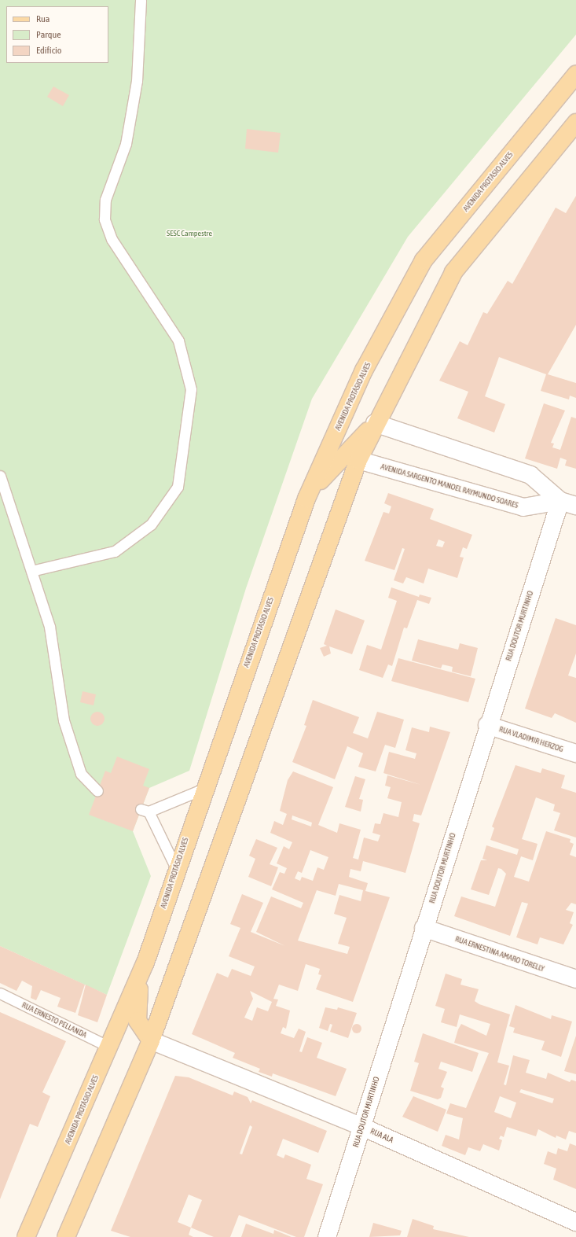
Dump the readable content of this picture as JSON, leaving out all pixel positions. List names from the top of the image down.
{
  "streets": {
    "main road": ["AVENIDA PROTÁSIO ALVES"],
    "street": [
      "AVENIDA SARGENTO MANOEL RAYMUNDO SOARES",
      "RUA DOUTOR MURTINHO",
      "RUA VLADIMIR HERZOG",
      "RUA ERNESTINA AMARO TORELLY",
      "RUA ALA"
    ],
    "lane": ["RUA ERNESTO PELLANDA"]
  },
  "crossings": [
    ["AVENIDA PROTÁSIO ALVES", "RUA ERNESTO PELLANDA"],
    ["AVENIDA SARGENTO MANOEL RAYMUNDO SOARES", "RUA DOUTOR MURTINHO"],
    ["RUA DOUTOR MURTINHO", "RUA VLADIMIR HERZOG"],
    ["RUA DOUTOR MURTINHO", "RUA ERNESTINA AMARO TORELLY"],
    ["RUA DOUTOR MURTINHO", "RUA ALA"]
  ],
  "parks": ["SESC Campestre"],
  "legend": ["Rua", "Parque", "Edifício"]
}
